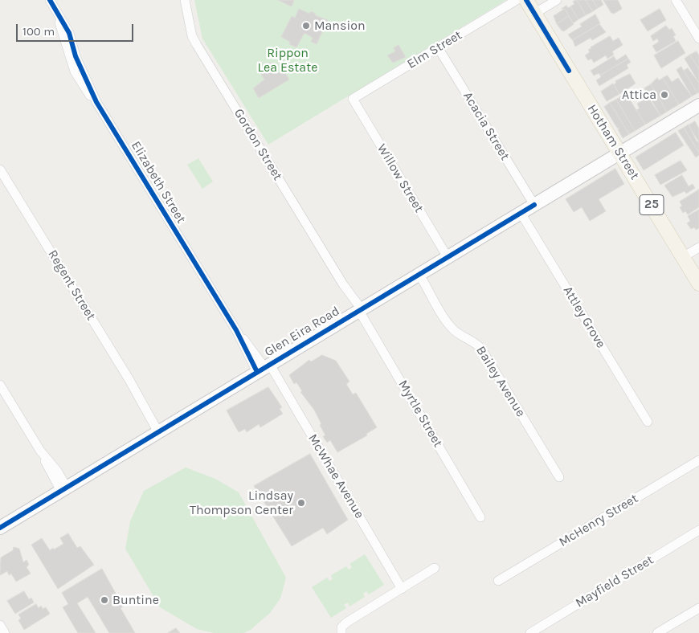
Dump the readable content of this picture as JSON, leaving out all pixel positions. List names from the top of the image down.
{
  "streets": {
    "main road": ["Hotham Street", "25", "Glen Eira Road"],
    "street": [
      "Elm Street",
      "Acacia Street",
      "Gordon Street",
      "Willow Street",
      "Elizabeth Street",
      "Regent Street",
      "Attley Grove",
      "Bailey Avenue",
      "Myrtle Street",
      "McWhae Avenue",
      "McHenry Street",
      "Mayfield Street"
    ]
  },
  "crossings": [
    ["Elm Street", "Acacia Street"],
    ["Elm Street", "Willow Street"],
    ["Acacia Street", "Glen Eira Road"],
    ["Hotham Street", "Glen Eira Road"],
    ["Gordon Street", "Glen Eira Road"],
    ["Gordon Street", "Myrtle Street"],
    ["Willow Street", "Glen Eira Road"],
    ["Elizabeth Street", "Glen Eira Road"],
    ["Elizabeth Street", "McWhae Avenue"],
    ["Regent Street", "Glen Eira Road"],
    ["Attley Grove", "Glen Eira Road"],
    ["Glen Eira Road", "Bailey Avenue"],
    ["Glen Eira Road", "Myrtle Street"],
    ["Glen Eira Road", "McWhae Avenue"]
  ],
  "parks": ["Rippon Lea Estate"],
  "places": [
    "Mansion",
    "Attica",
    "Lindsay Thompson Center",
    "Buntine"
  ],
  "scale_bar": "100 m"
}
